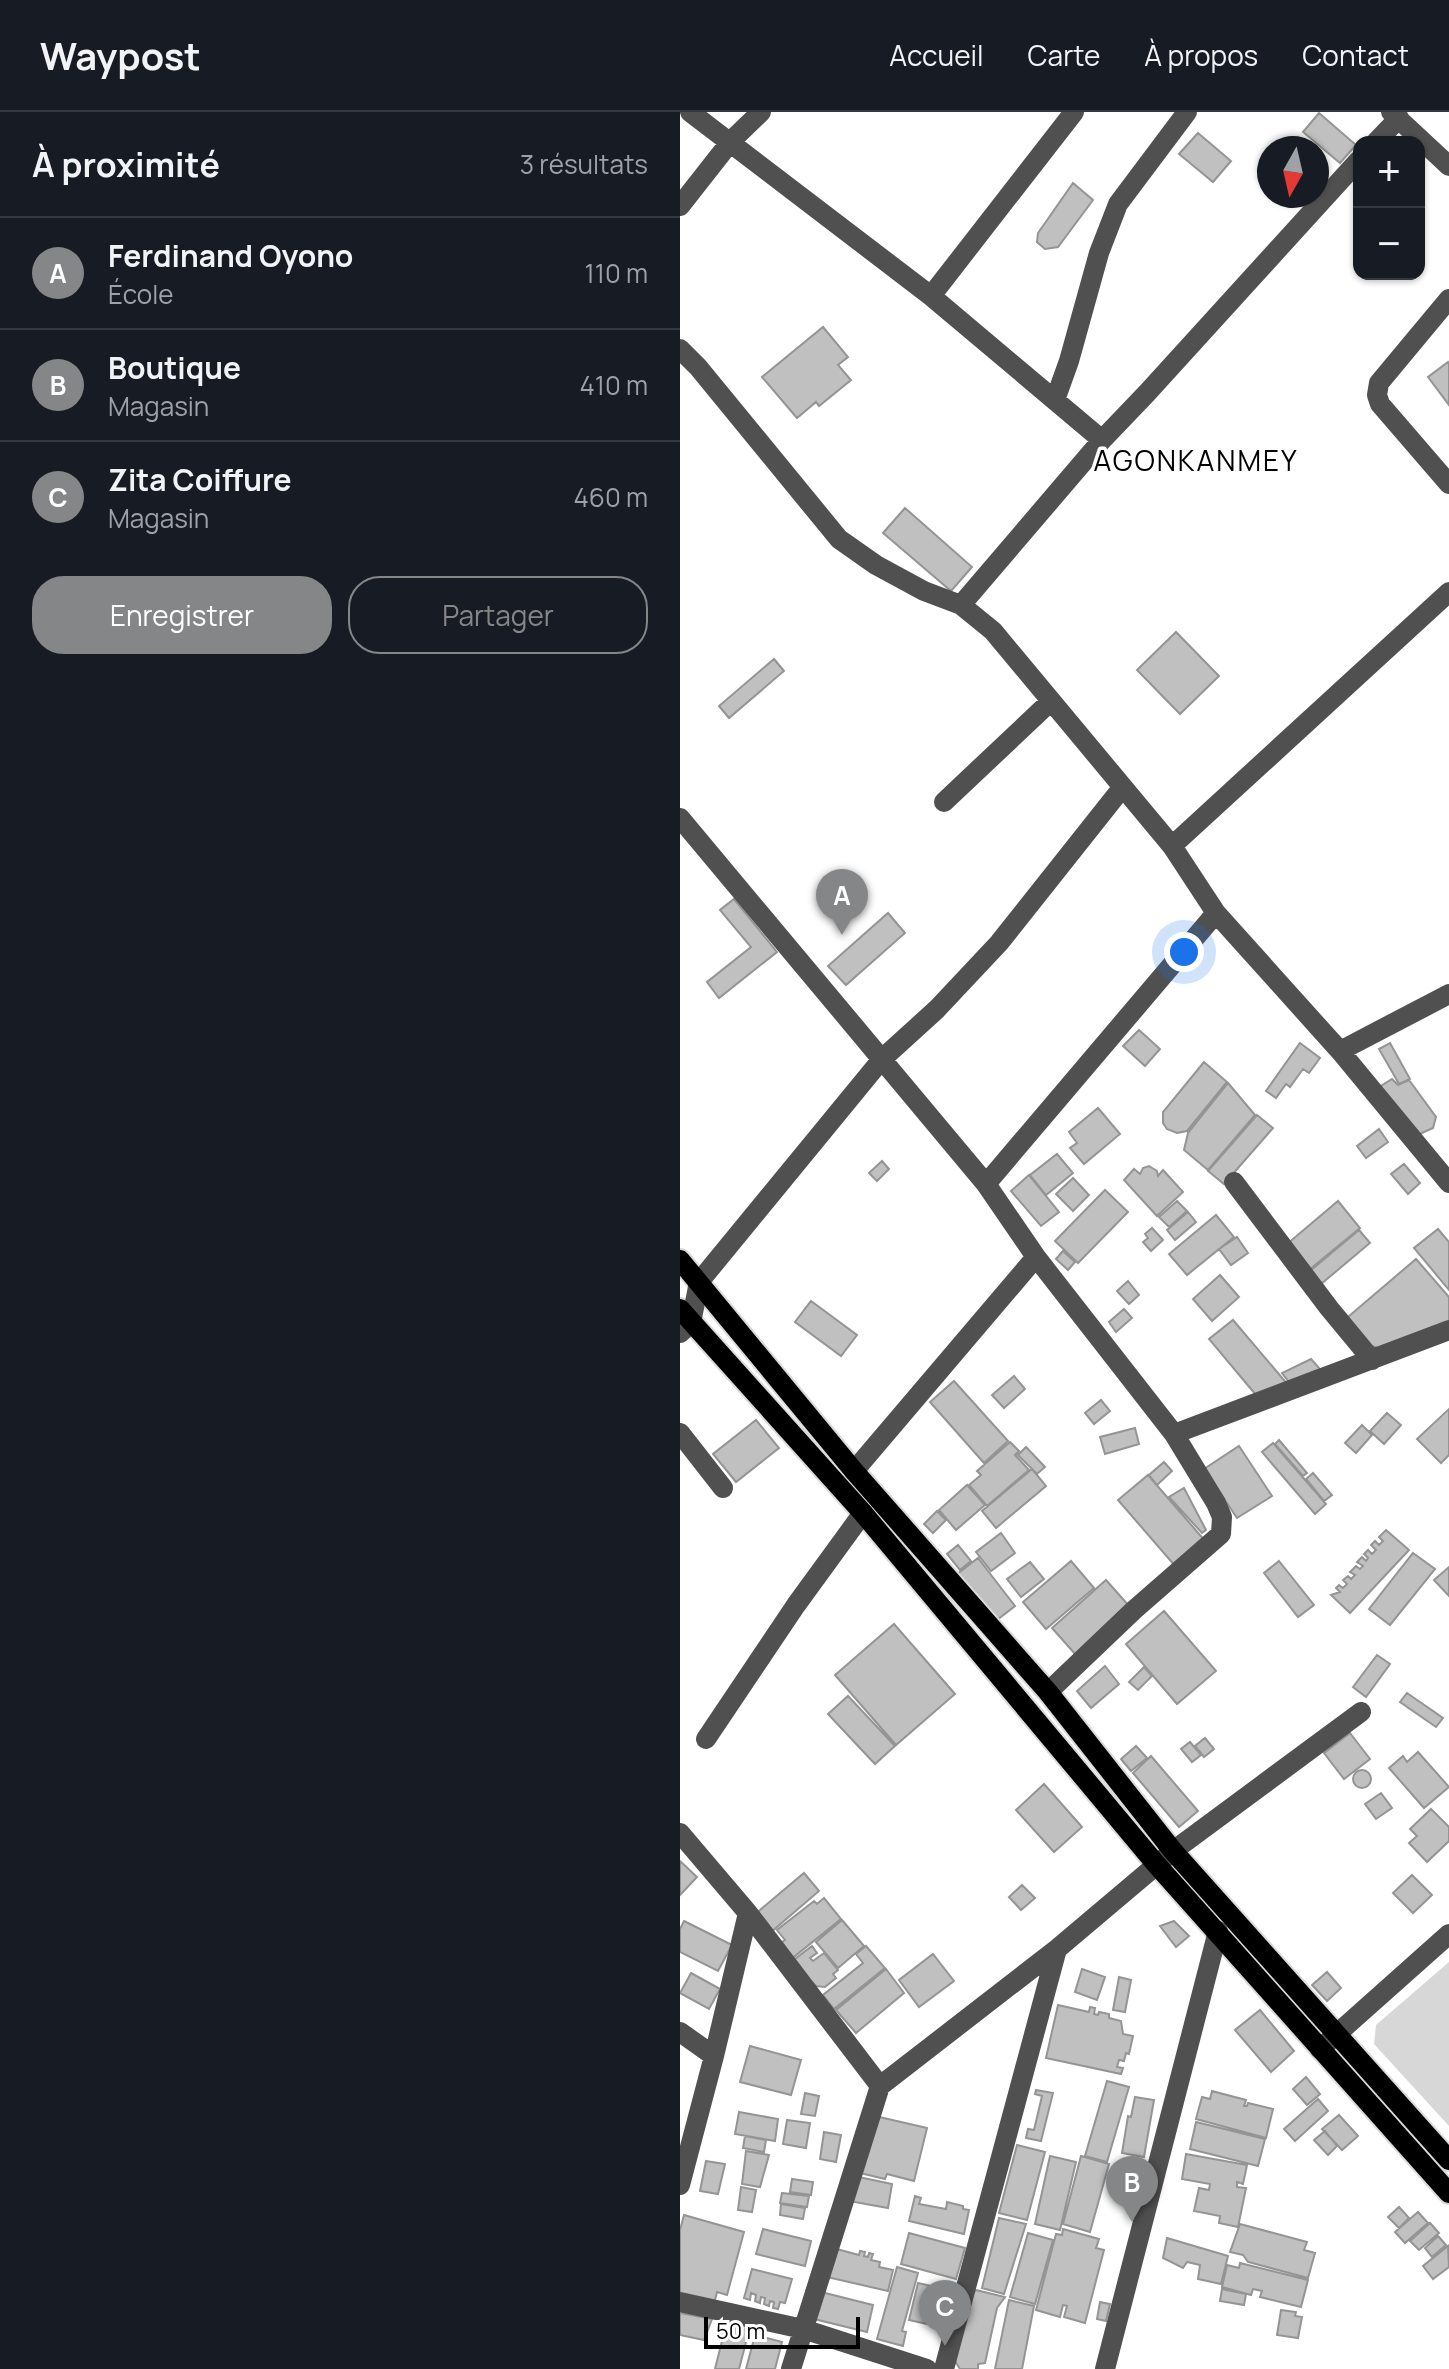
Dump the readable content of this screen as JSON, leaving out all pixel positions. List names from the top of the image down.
{
  "districts": ["AGONKANMEY"],
  "scale_bar": "50 m",
  "north": "bottom",
  "page": {
    "header": "Waypost",
    "nav": [
      "Accueil",
      "Carte",
      "À propos",
      "Contact"
    ],
    "heading": ["À proximité", "3 résultats"],
    "map_buttons": ["+", "−"],
    "list": [
      {
        "mark": "A",
        "name": "Ferdinand Oyono",
        "note": "École",
        "value": "110 m"
      },
      {
        "mark": "B",
        "name": "Boutique",
        "note": "Magasin",
        "value": "410 m"
      },
      {
        "mark": "C",
        "name": "Zita Coiffure",
        "note": "Magasin",
        "value": "460 m"
      }
    ],
    "buttons": ["Enregistrer", "Partager"],
    "pins": ["A", "B", "C"],
    "scale": "50 m"
  }
}
